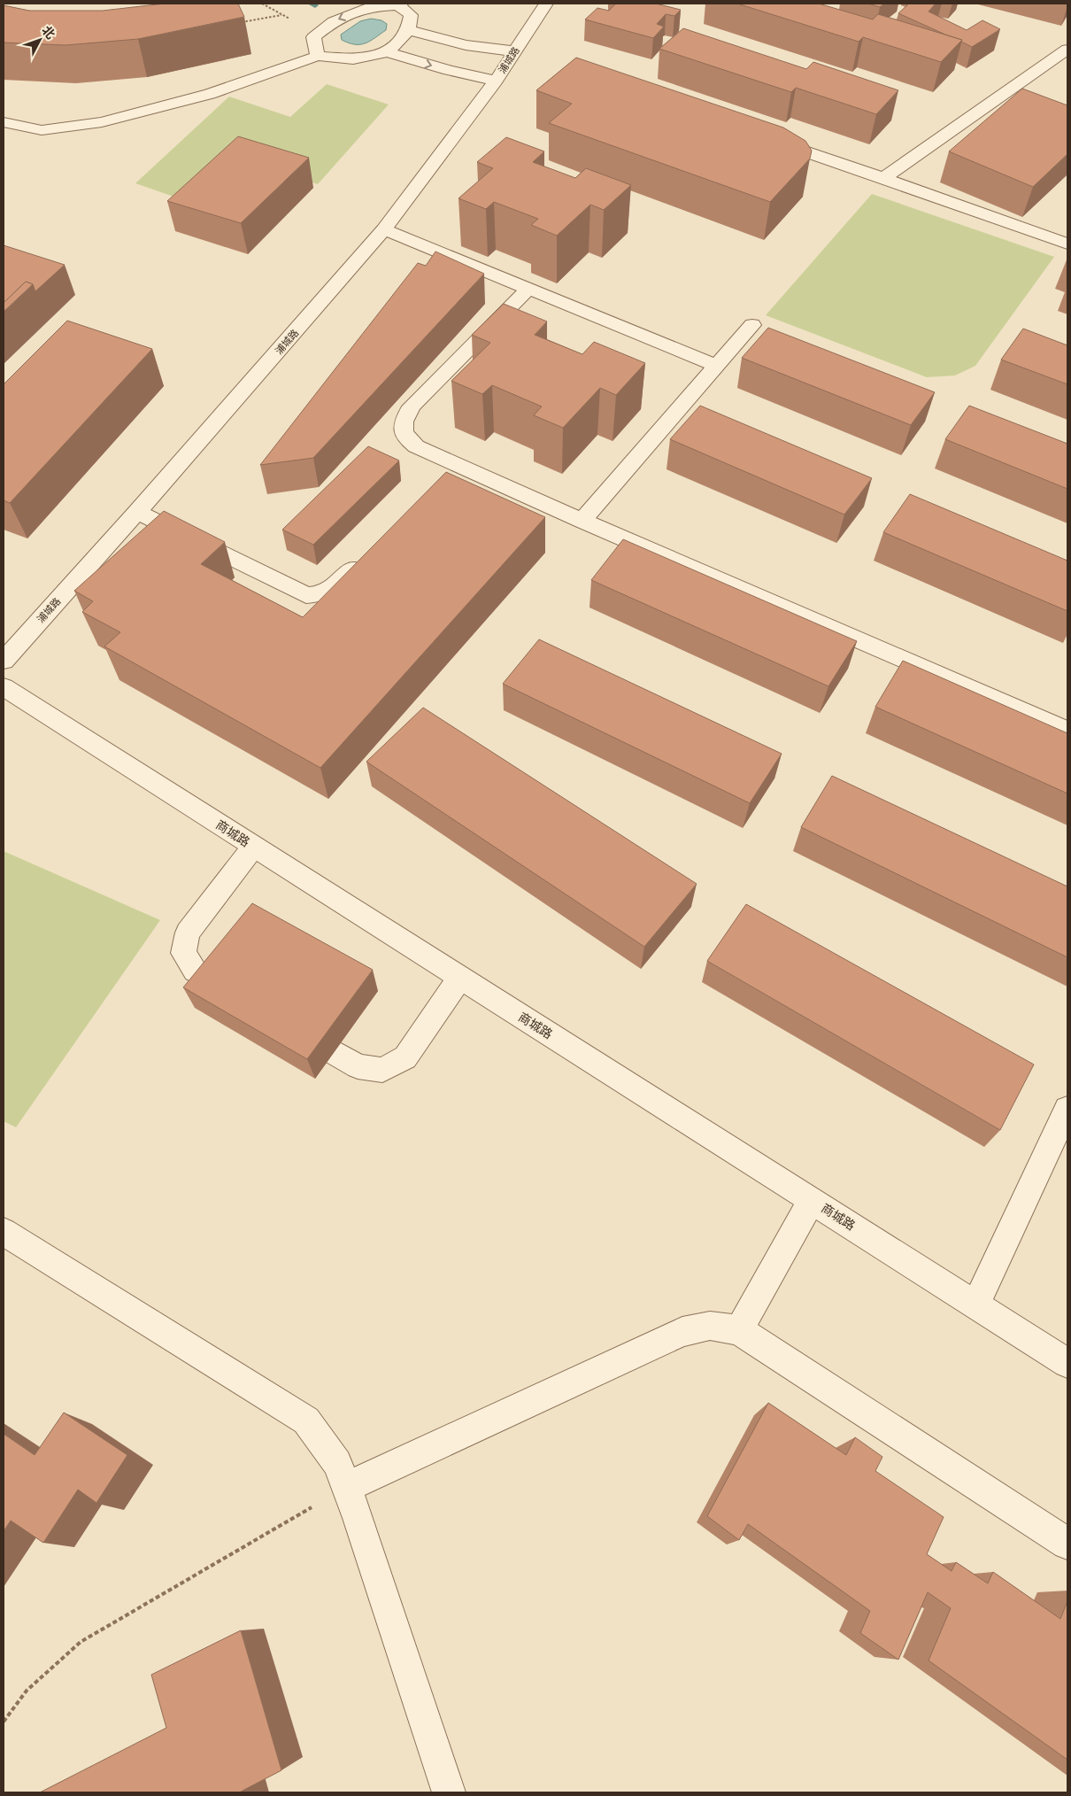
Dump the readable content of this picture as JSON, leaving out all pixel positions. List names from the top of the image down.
{
  "streets": {
    "street": ["浦城路", "商城路"]
  },
  "north": "top right"
}
